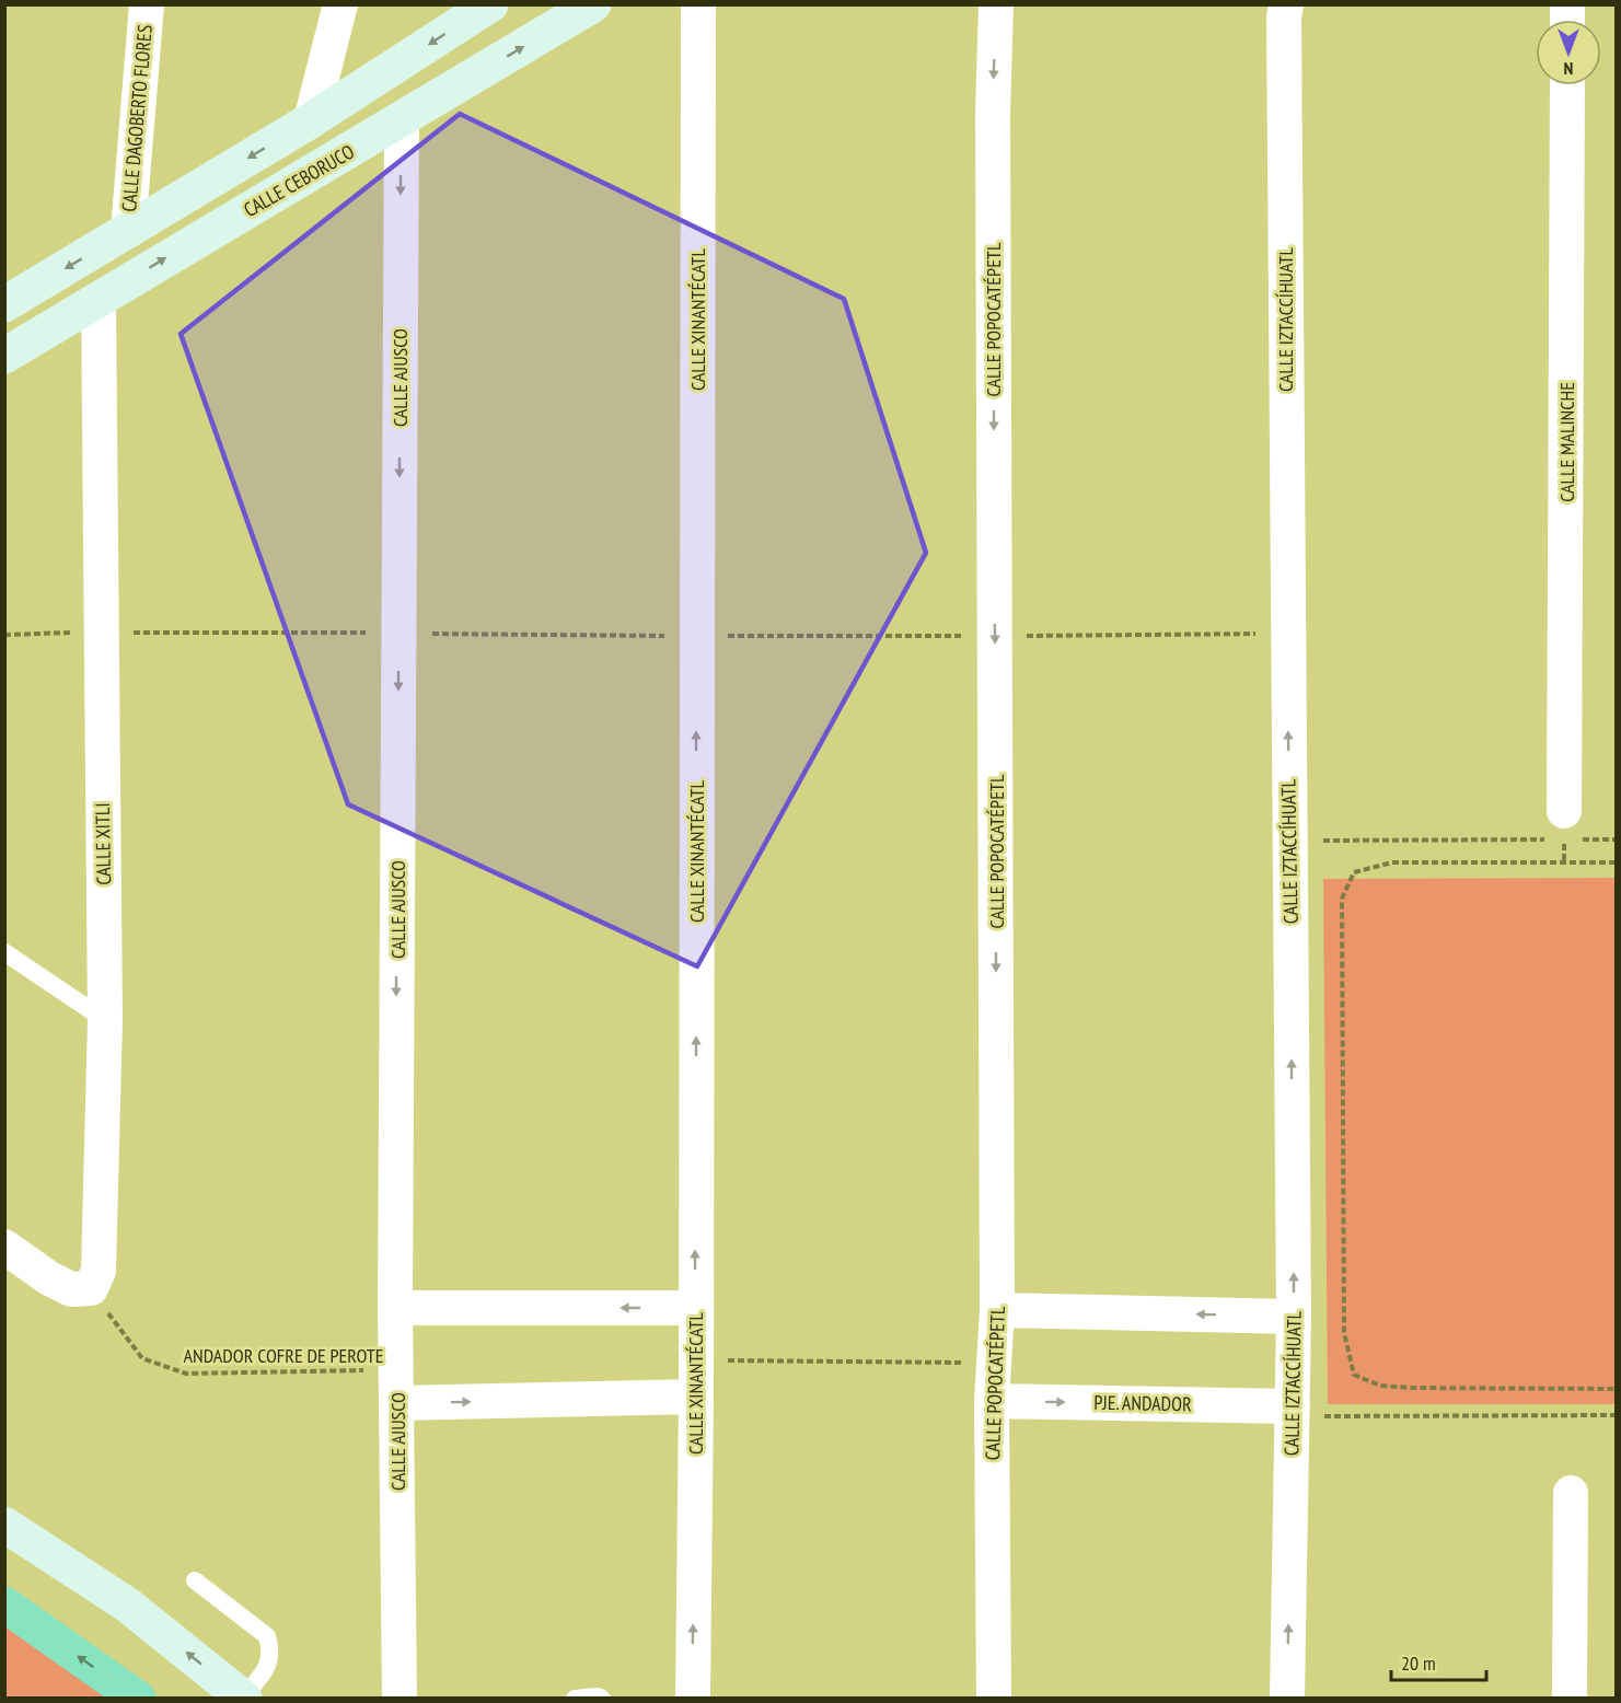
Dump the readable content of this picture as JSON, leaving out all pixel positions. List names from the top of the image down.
{
  "streets": {
    "main road": ["CALLE CEBORUCO"],
    "street": [
      "CALLE DAGOBERTO FLORES",
      "CALLE XINANTÉCATL",
      "CALLE POPOCATÉPETL",
      "CALLE IZTACCÍHUATL",
      "CALLE AJUSCO",
      "CALLE MALINCHE",
      "CALLE XITLI",
      "PJE. ANDADOR"
    ],
    "path": ["ANDADOR COFRE DE PEROTE"]
  },
  "crossings": [
    ["CALLE CEBORUCO", "CALLE AJUSCO"],
    ["CALLE CEBORUCO", "CALLE XITLI"],
    ["CALLE POPOCATÉPETL", "PJE. ANDADOR"],
    ["CALLE IZTACCÍHUATL", "PJE. ANDADOR"],
    ["CALLE AJUSCO", "ANDADOR COFRE DE PEROTE"],
    ["CALLE XITLI", "ANDADOR COFRE DE PEROTE"]
  ],
  "one_way": [
    "CALLE XINANTÉCATL",
    "CALLE POPOCATÉPETL",
    "CALLE IZTACCÍHUATL",
    "CALLE AJUSCO"
  ],
  "scale_bar": "20 m",
  "north": "bottom"
}
